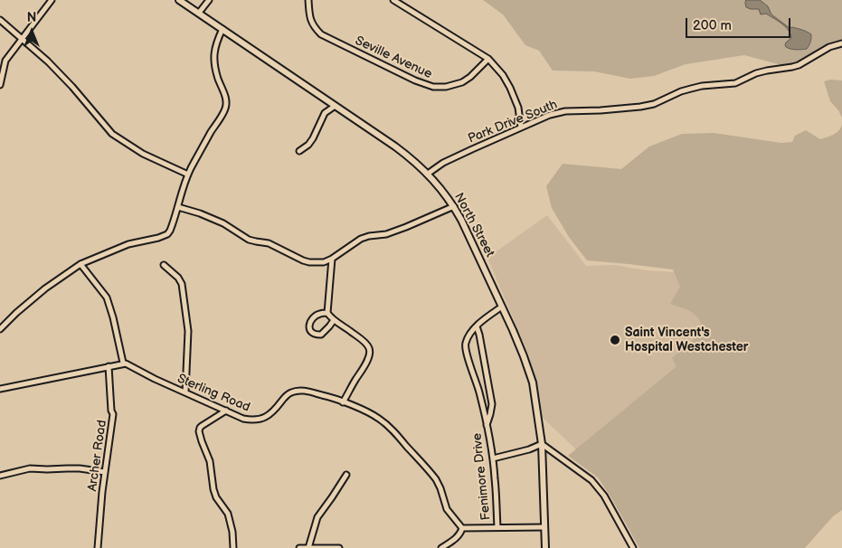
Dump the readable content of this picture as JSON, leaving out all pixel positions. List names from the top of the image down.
{
  "streets": {
    "main road": ["North Street"],
    "street": [
      "Seville Avenue",
      "Park Drive South",
      "Sterling Road",
      "Archer Road",
      "Fenimore Drive"
    ]
  },
  "crossings": [
    ["Park Drive South", "North Street"],
    ["North Street", "Fenimore Drive"]
  ],
  "places": ["Saint Vincent's Hospital Westchester"],
  "scale_bar": "200 m",
  "north": "top"
}
